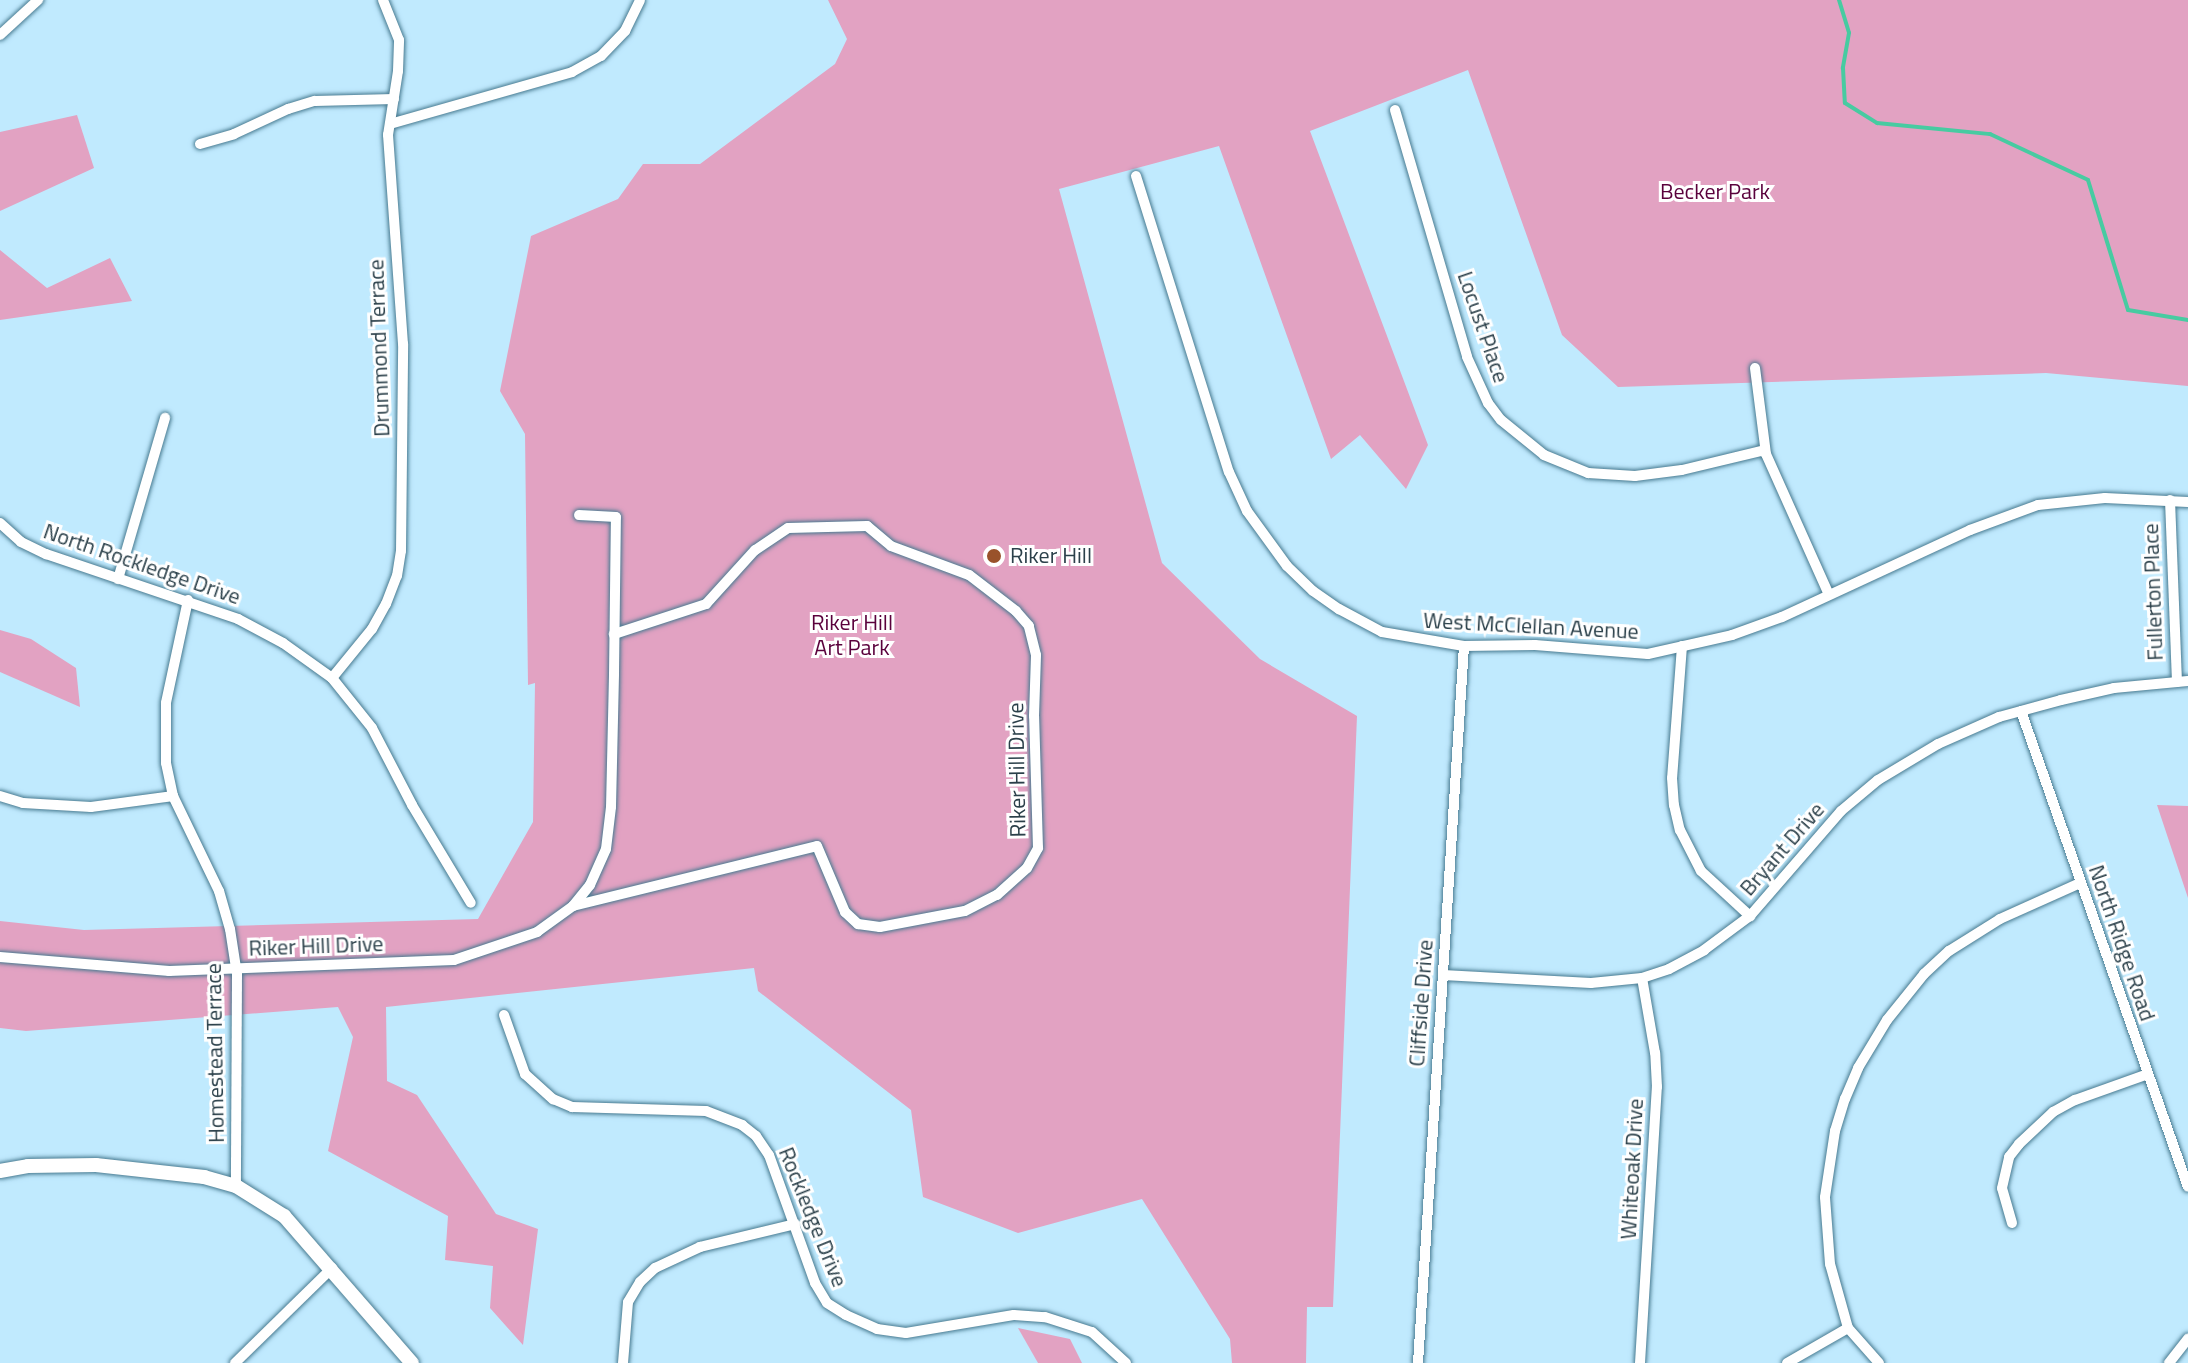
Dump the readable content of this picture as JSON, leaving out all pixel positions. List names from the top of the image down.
{
  "streets": {
    "street": [
      "Locust Place",
      "Drummond Terrace",
      "North Rockledge Drive",
      "Fullerton Place",
      "West McClellan Avenue",
      "Riker Hill Drive",
      "Bryant Drive",
      "North Ridge Road",
      "Cliffside Drive",
      "Homestead Terrace",
      "Whiteoak Drive",
      "Rockledge Drive"
    ]
  },
  "crossings": [
    ["Drummond Terrace", "North Rockledge Drive"],
    ["North Rockledge Drive", "Homestead Terrace"],
    ["Fullerton Place", "West McClellan Avenue"],
    ["Fullerton Place", "Bryant Drive"],
    ["West McClellan Avenue", "Cliffside Drive"],
    ["Riker Hill Drive", "Homestead Terrace"],
    ["Bryant Drive", "North Ridge Road"],
    ["Bryant Drive", "Cliffside Drive"],
    ["Bryant Drive", "Whiteoak Drive"]
  ],
  "parks": ["Becker Park", "Riker Hill Art Park"],
  "places": ["Riker Hill"]
}
